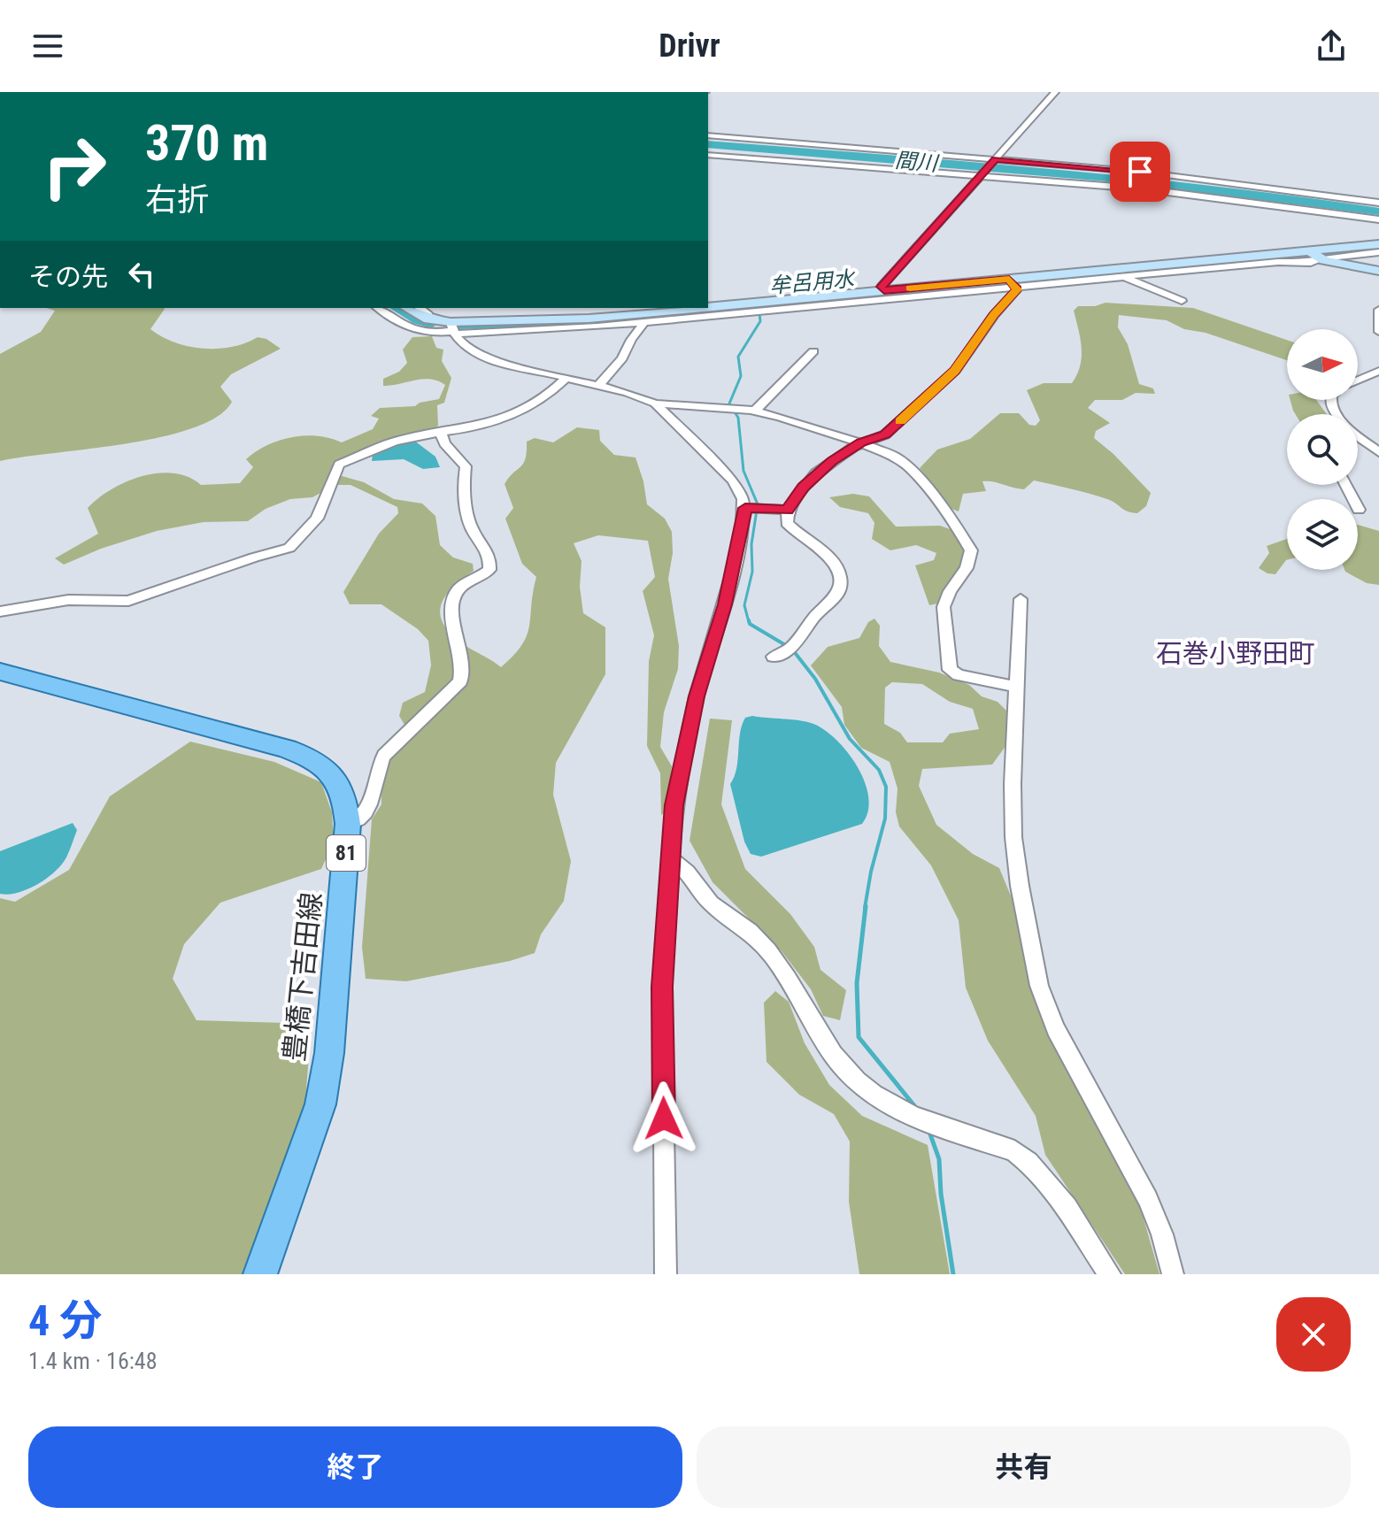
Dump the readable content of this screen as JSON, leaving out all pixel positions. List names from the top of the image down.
{
  "streets": {
    "main road": ["81", "豊橋下吉田線"]
  },
  "districts": ["石巻小野田町"],
  "water": ["間川", "牟呂用水"],
  "north": "right",
  "page": {
    "header": "Drivr",
    "turn": ["370 m", "右折"],
    "then": "その先",
    "heading": ["4 分", "1.4 km · 16:48"],
    "buttons": ["終了", "共有"]
  }
}
